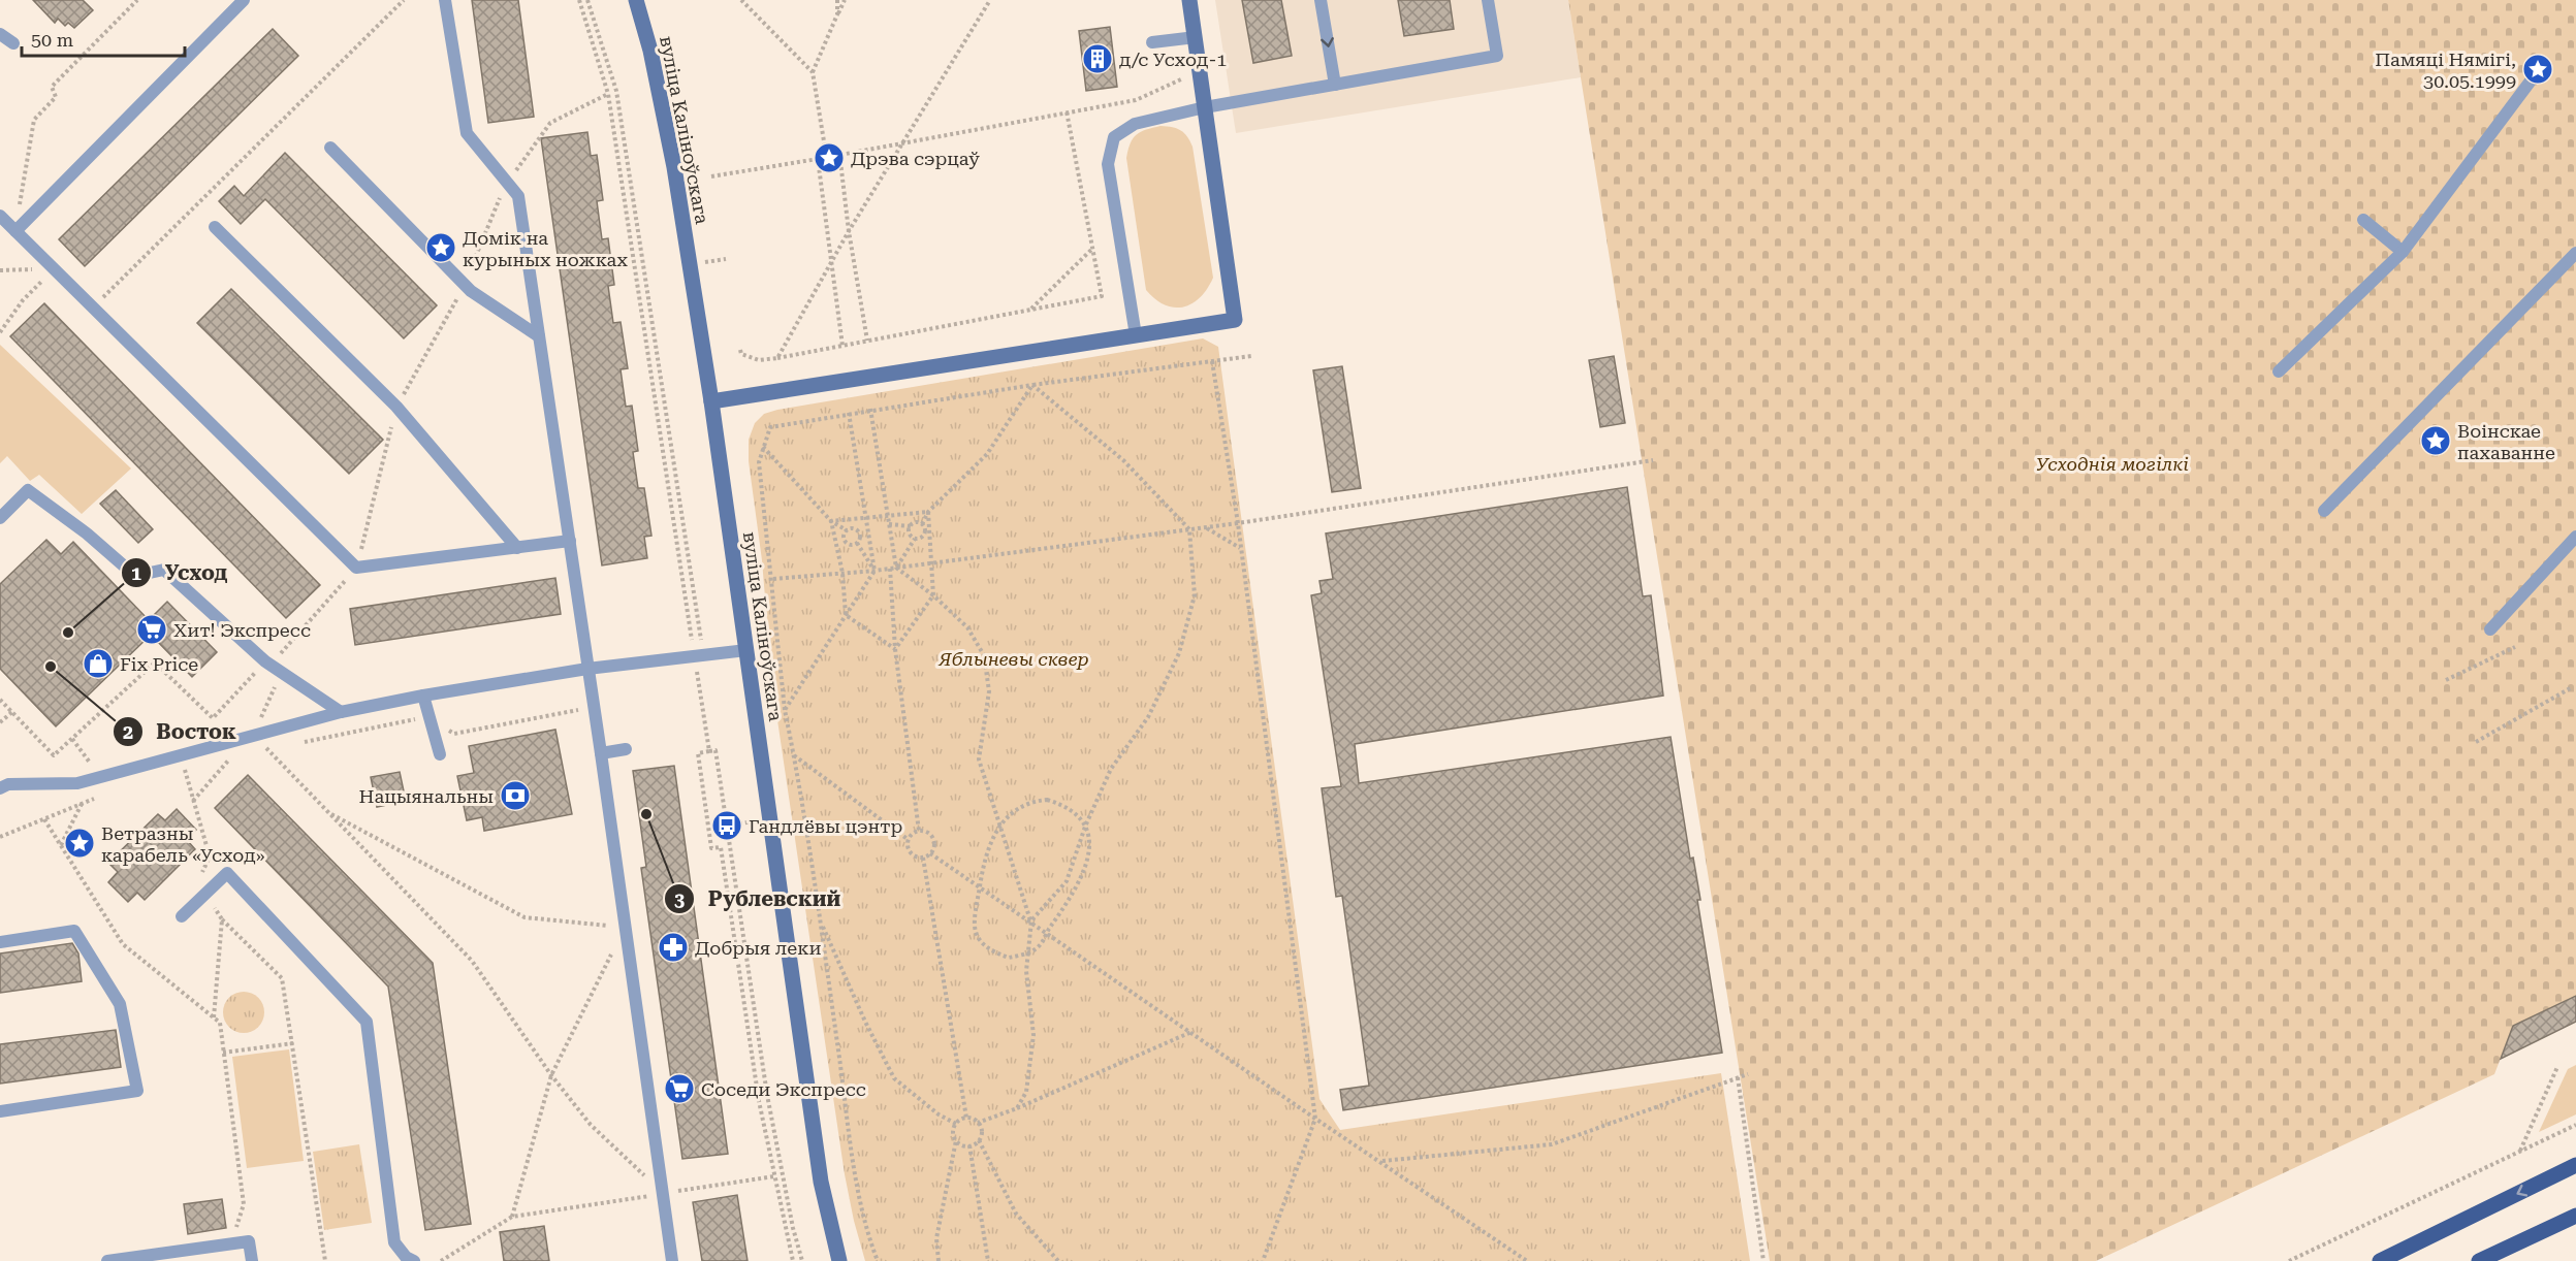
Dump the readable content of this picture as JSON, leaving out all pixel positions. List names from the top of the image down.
{
  "streets": {
    "main road": ["вуліца Каліноўскага"]
  },
  "parks": ["Усходнія могілкі", "Яблыневы сквер"],
  "places": {
    "building": ["д/с Усход-1"],
    "place": [
      "Памяці Нямігі, 30.05.1999",
      "Дрэва сэрцаў",
      "Домік на курыных ножках",
      "Воінскае пахаванне",
      "Ветразны карабель «Усход»"
    ],
    "supermarket": ["Хит! Экспресс", "Соседи Экспресс"],
    "other": ["Усход", "Восток", "Рублевский"],
    "shop": ["Fix Price"],
    "bank": ["Нацыянальны"],
    "bus stop": ["Гандлёвы цэнтр"],
    "pharmacy": ["Добрыя леки"]
  },
  "scale_bar": "50 m"
}
